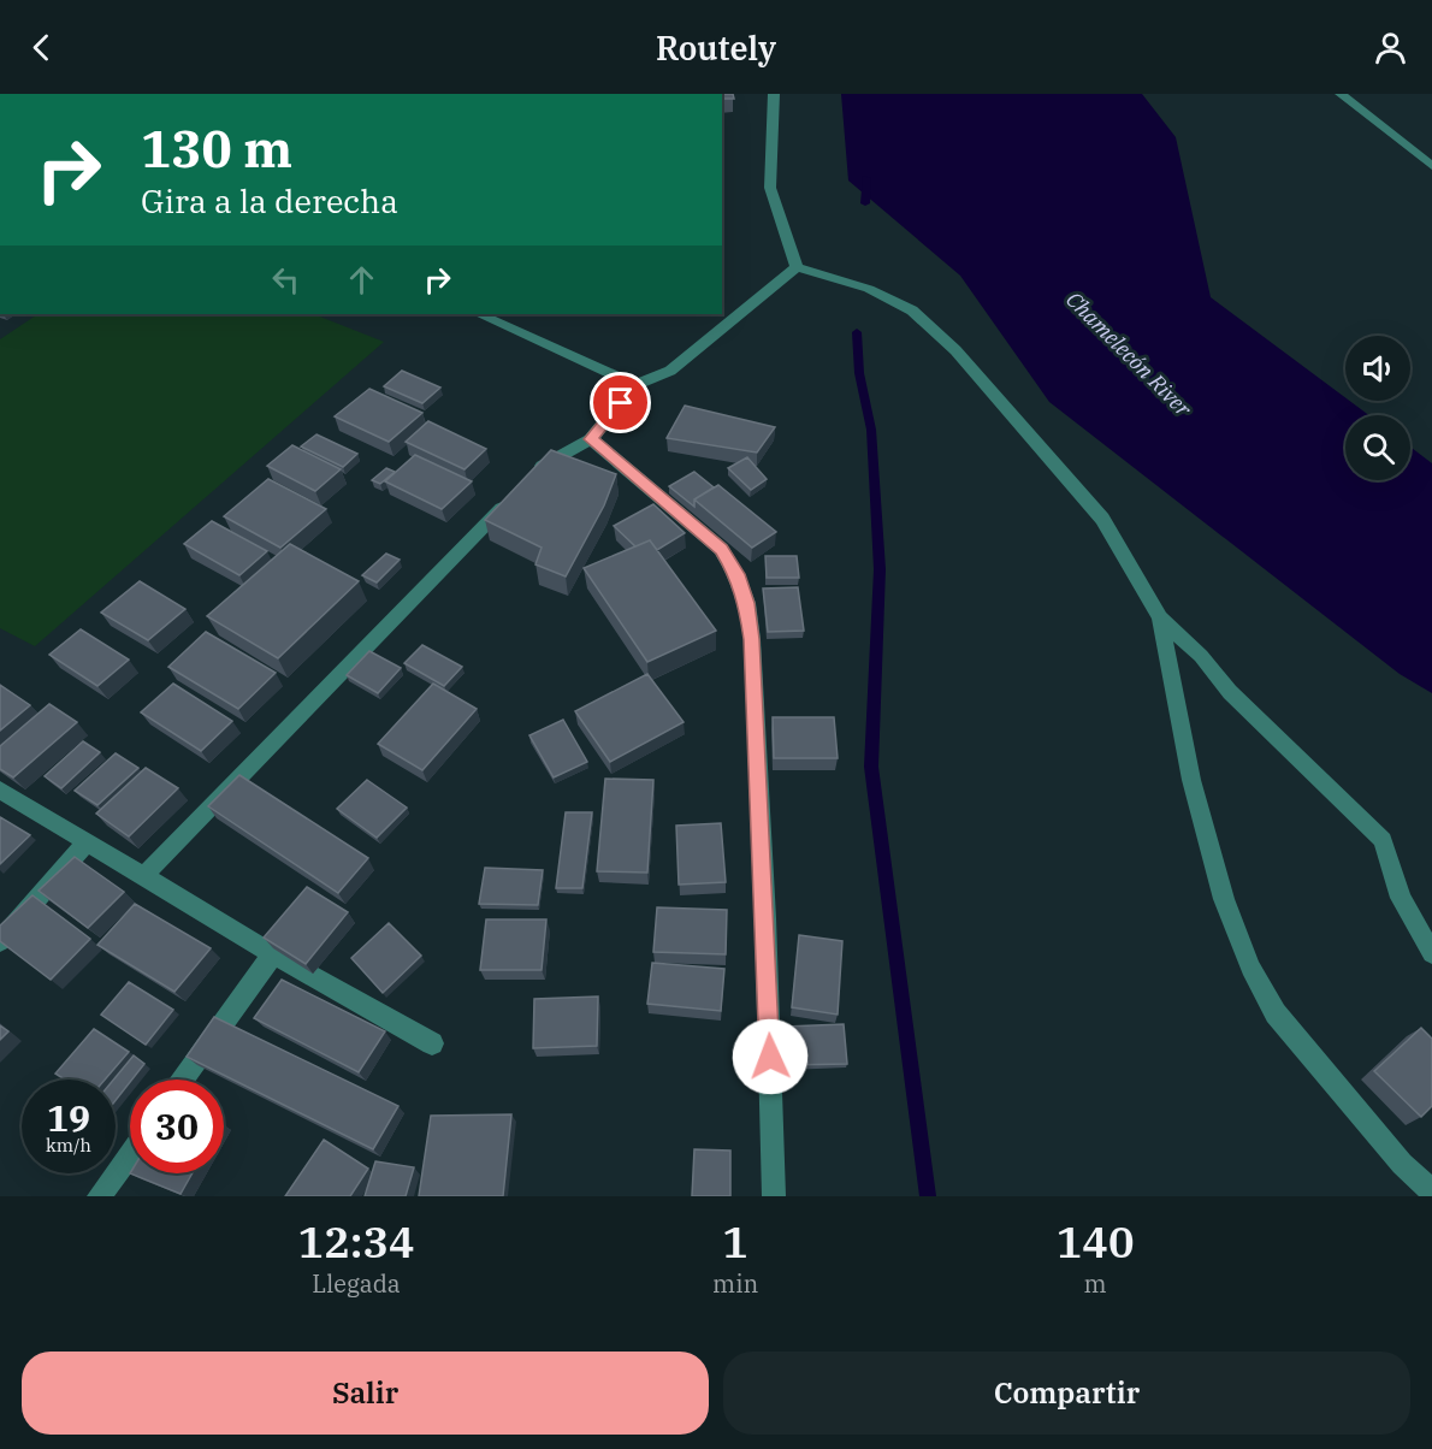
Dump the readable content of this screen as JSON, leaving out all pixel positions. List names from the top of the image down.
{
  "water": ["Chamelecón River"],
  "page": {
    "header": "Routely",
    "turn": ["130 m", "Gira a la derecha"],
    "speed": "19 km/h",
    "limit": "30",
    "eta": [
      "12:34",
      "Llegada",
      "1",
      "min",
      "140",
      "m"
    ],
    "buttons": ["Salir", "Compartir"]
  }
}
